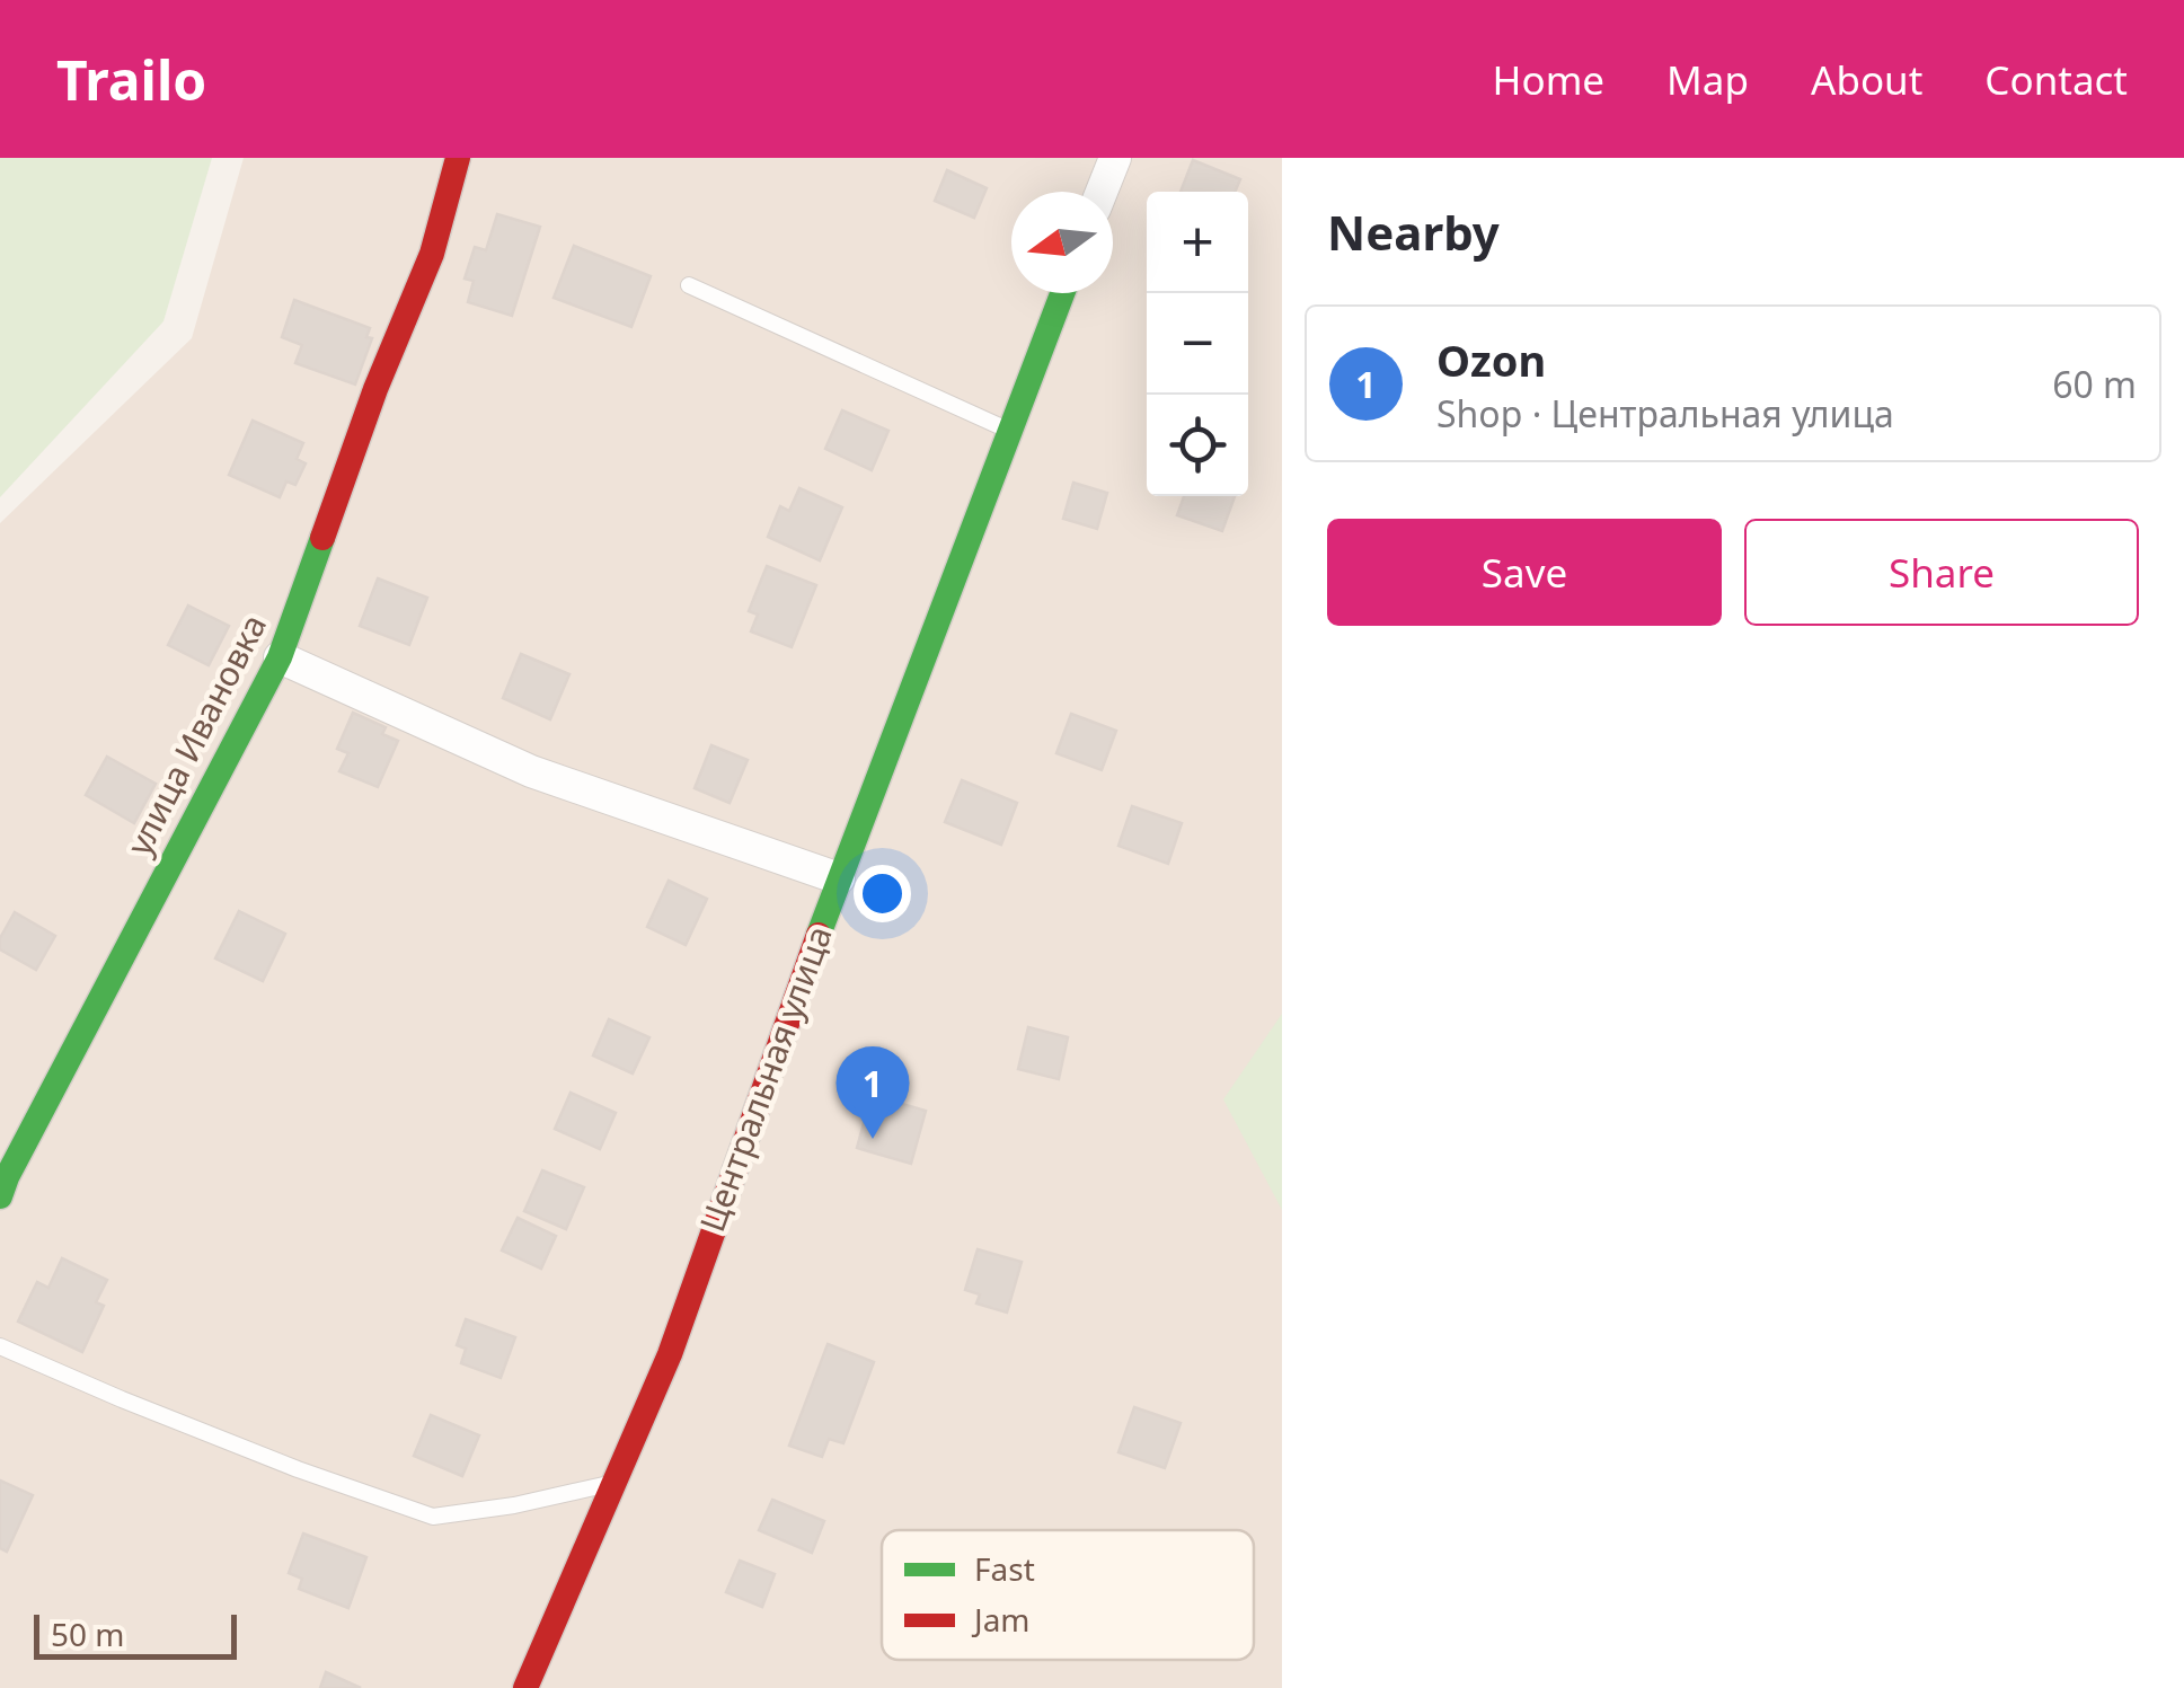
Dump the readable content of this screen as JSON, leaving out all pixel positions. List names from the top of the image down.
{
  "streets": {
    "street": ["улица Ивановка", "Центральная улица"]
  },
  "legend": ["Fast", "Jam"],
  "scale_bar": "50 m",
  "north": "left",
  "page": {
    "header": "Trailo",
    "nav": [
      "Home",
      "Map",
      "About",
      "Contact"
    ],
    "heading": "Nearby",
    "map_buttons": ["+", "−"],
    "list": [
      {
        "mark": "1",
        "name": "Ozon",
        "note": "Shop · Центральная улица",
        "value": "60 m"
      }
    ],
    "buttons": ["Save", "Share"],
    "pins": "1",
    "scale": "50 m"
  }
}
